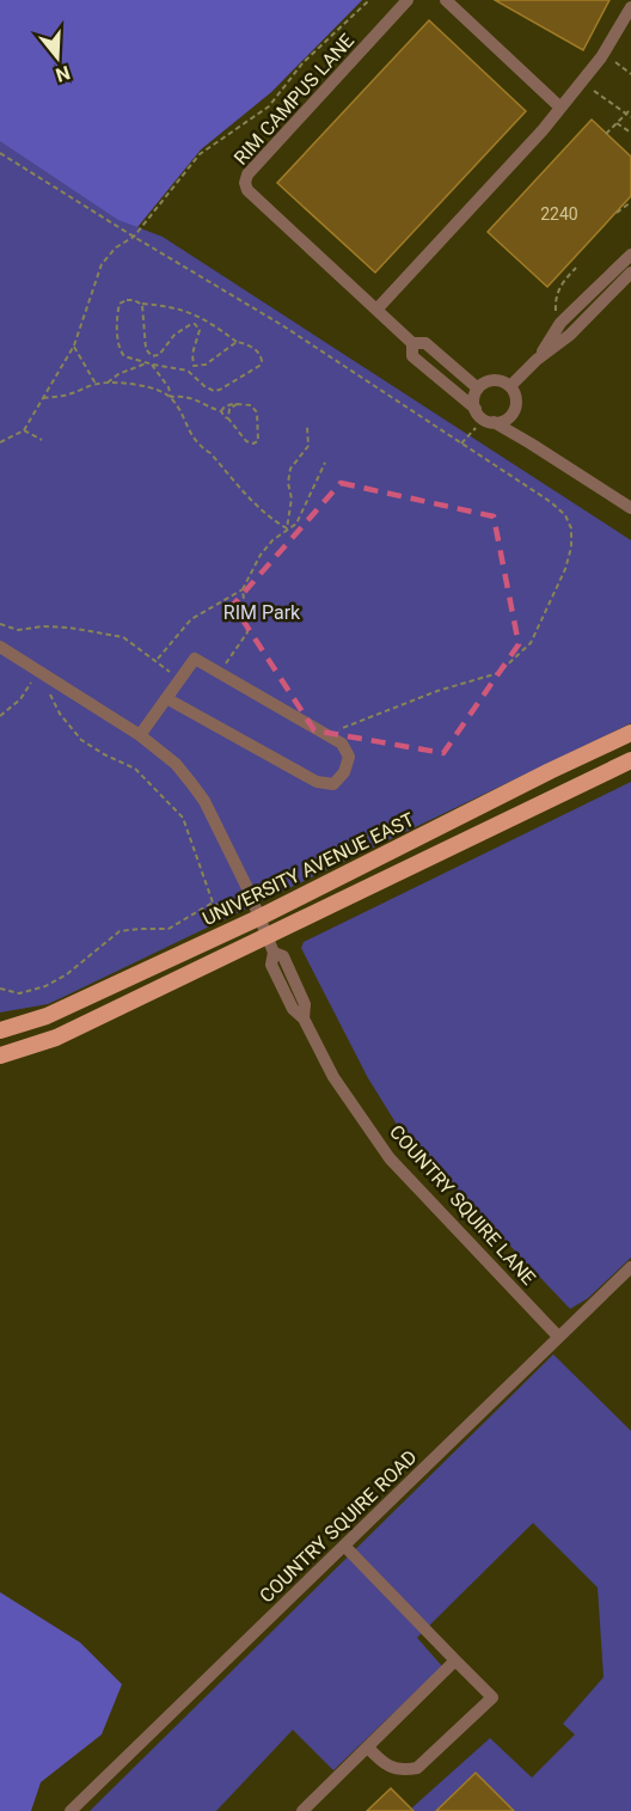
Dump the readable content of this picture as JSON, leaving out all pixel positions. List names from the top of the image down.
{
  "streets": {
    "main road": ["UNIVERSITY AVENUE EAST"],
    "street": ["RIM CAMPUS LANE", "COUNTRY SQUIRE LANE", "COUNTRY SQUIRE ROAD"]
  },
  "crossings": [
    ["UNIVERSITY AVENUE EAST", "COUNTRY SQUIRE LANE"],
    ["COUNTRY SQUIRE LANE", "COUNTRY SQUIRE ROAD"]
  ],
  "parks": ["RIM Park"],
  "house_numbers": ["2240"],
  "north": "bottom"
}
